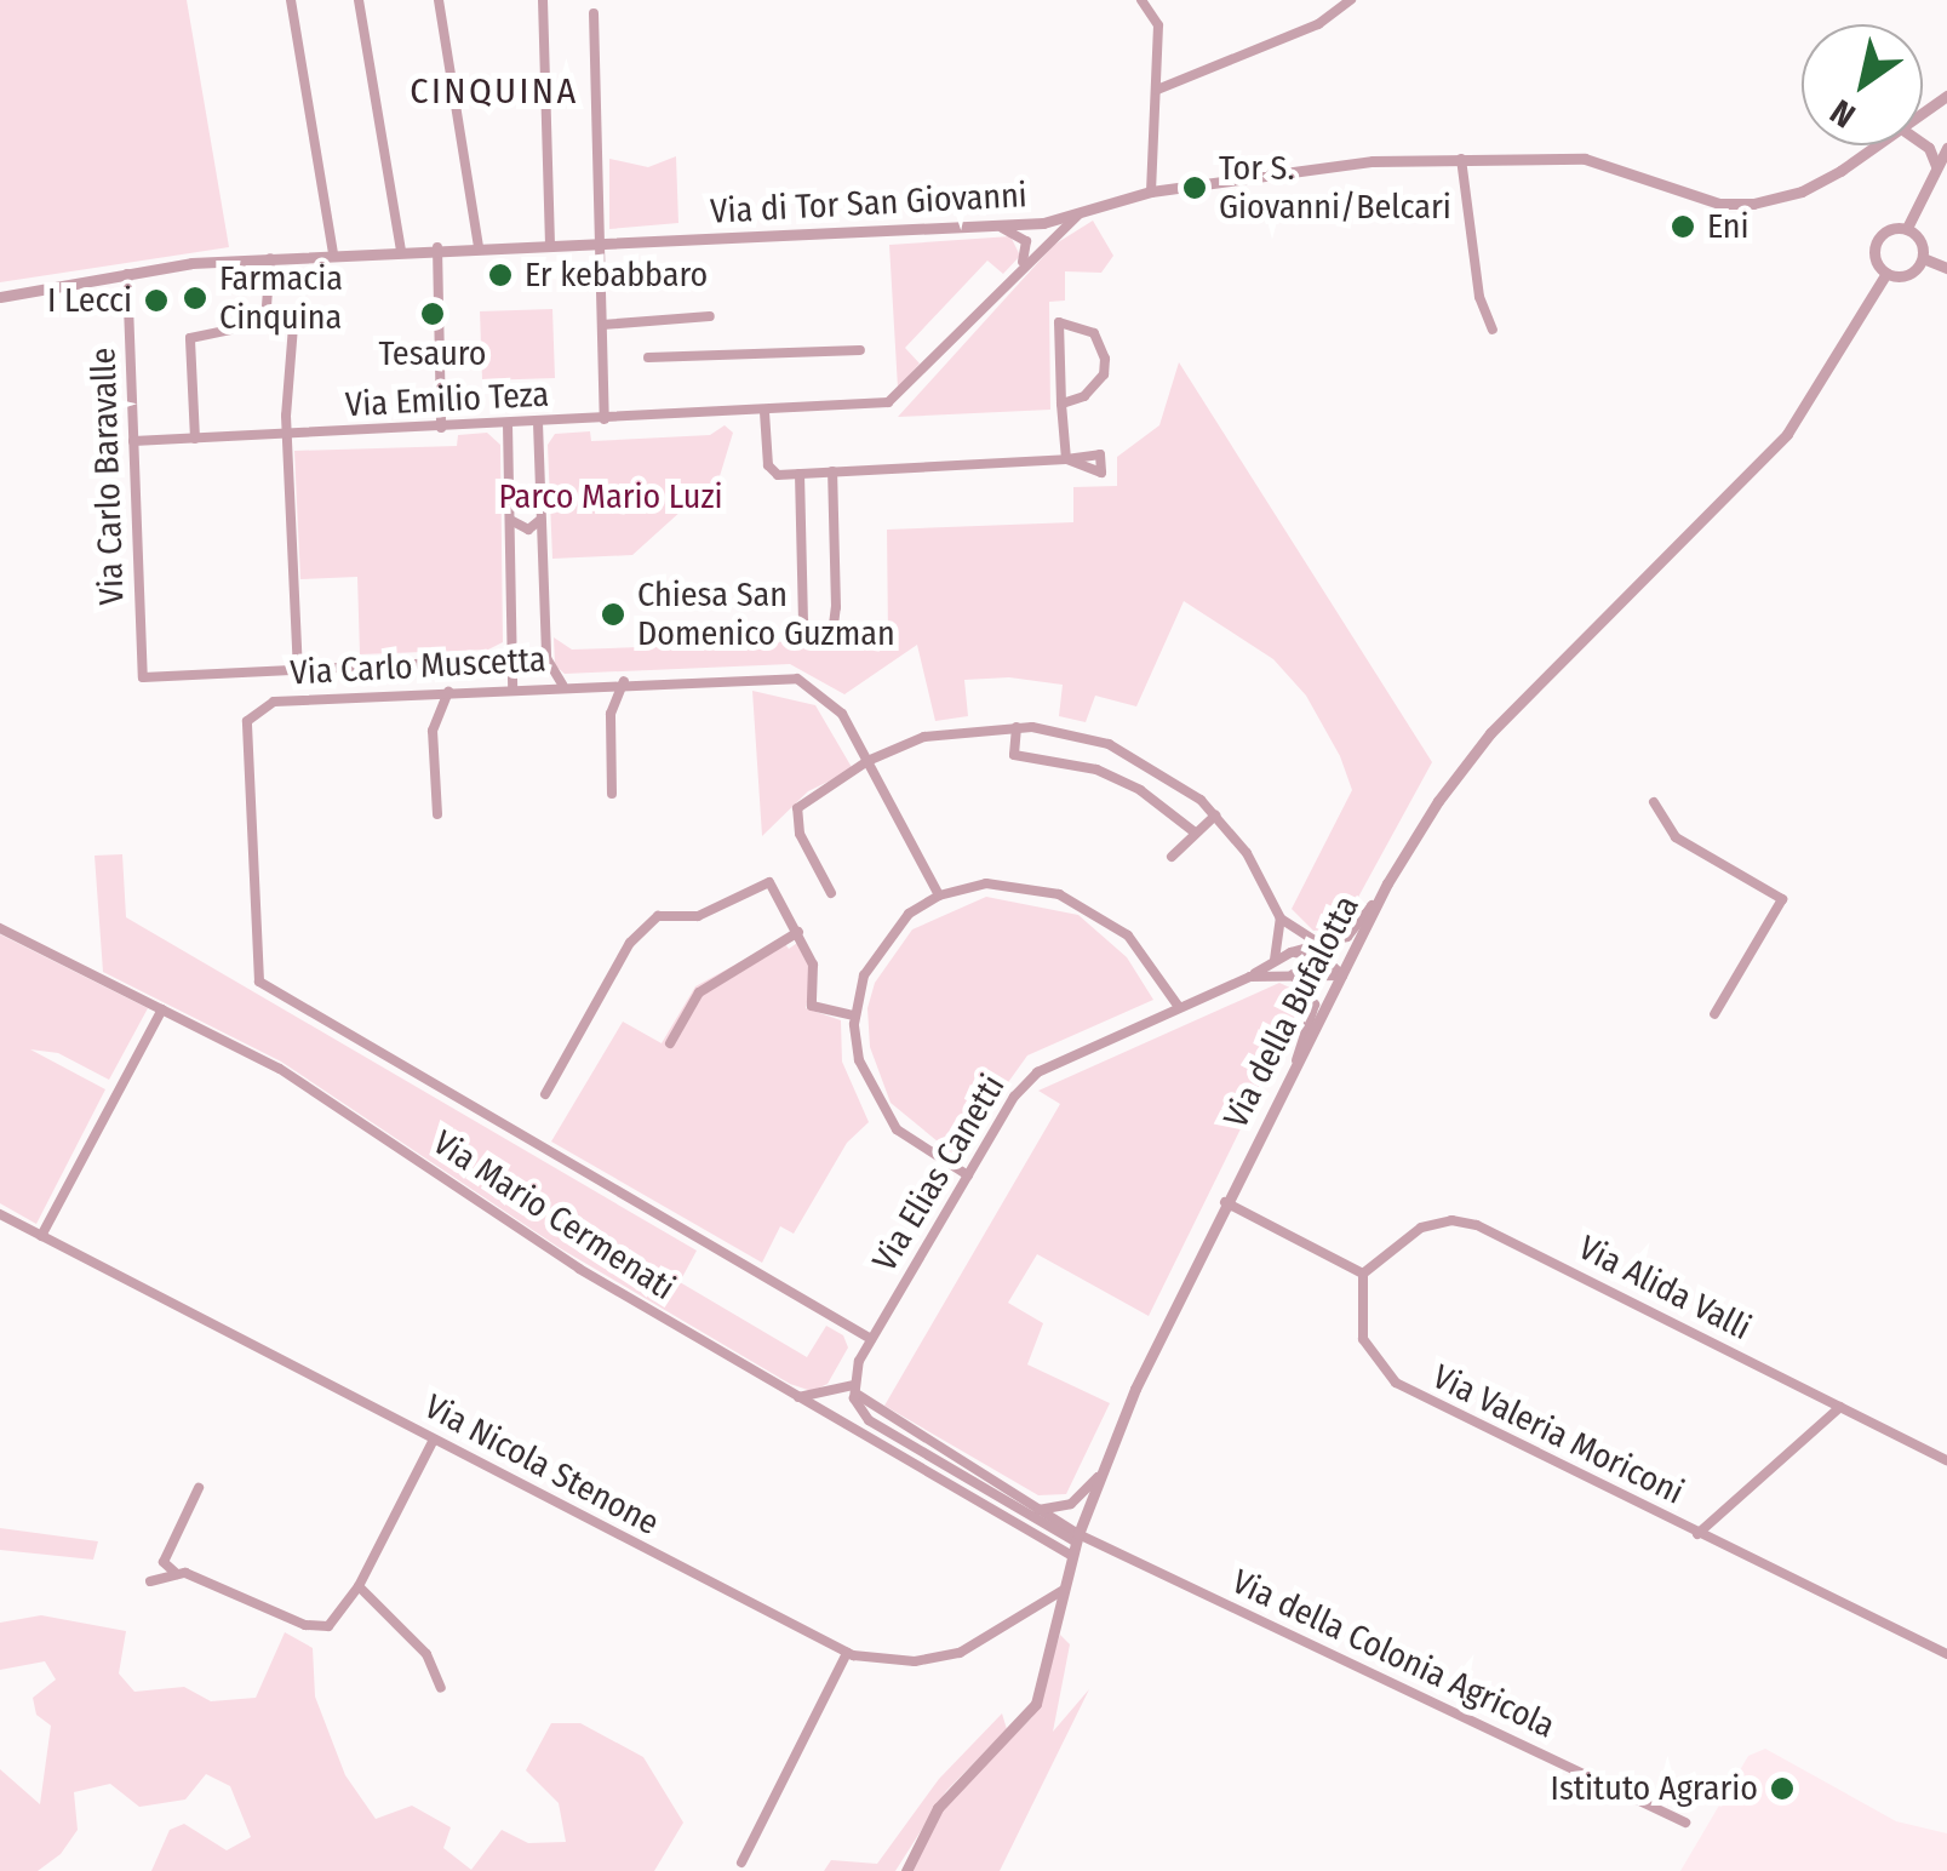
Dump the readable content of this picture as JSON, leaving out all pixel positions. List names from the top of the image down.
{
  "streets": {
    "street": [
      "Via di Tor San Giovanni",
      "Via Emilio Teza",
      "Via Carlo Baravalle",
      "Via Carlo Muscetta",
      "Via della Bufalotta",
      "Via Elias Canetti",
      "Via Mario Cermenati",
      "Via Alida Valli",
      "Via Valeria Moriconi",
      "Via Nicola Stenone",
      "Via della Colonia Agricola"
    ]
  },
  "crossings": [
    ["Via di Tor San Giovanni", "Via Emilio Teza"],
    ["Via di Tor San Giovanni", "Via Carlo Baravalle"],
    ["Via Emilio Teza", "Via Carlo Baravalle"],
    ["Via Carlo Muscetta", "Via Elias Canetti"],
    ["Via della Bufalotta", "Via Mario Cermenati"],
    ["Via della Bufalotta", "Via Nicola Stenone"],
    ["Via della Bufalotta", "Via della Colonia Agricola"],
    ["Via Mario Cermenati", "Via della Colonia Agricola"],
    ["Via Alida Valli", "Via Valeria Moriconi"]
  ],
  "districts": ["CINQUINA"],
  "parks": ["Parco Mario Luzi"],
  "places": [
    "Tor S. Giovanni/Belcari",
    "Eni",
    "Er kebabbaro",
    "Farmacia Cinquina",
    "I Lecci",
    "Tesauro",
    "Chiesa San Domenico Guzman",
    "Istituto Agrario"
  ],
  "north": "bottom left"
}
